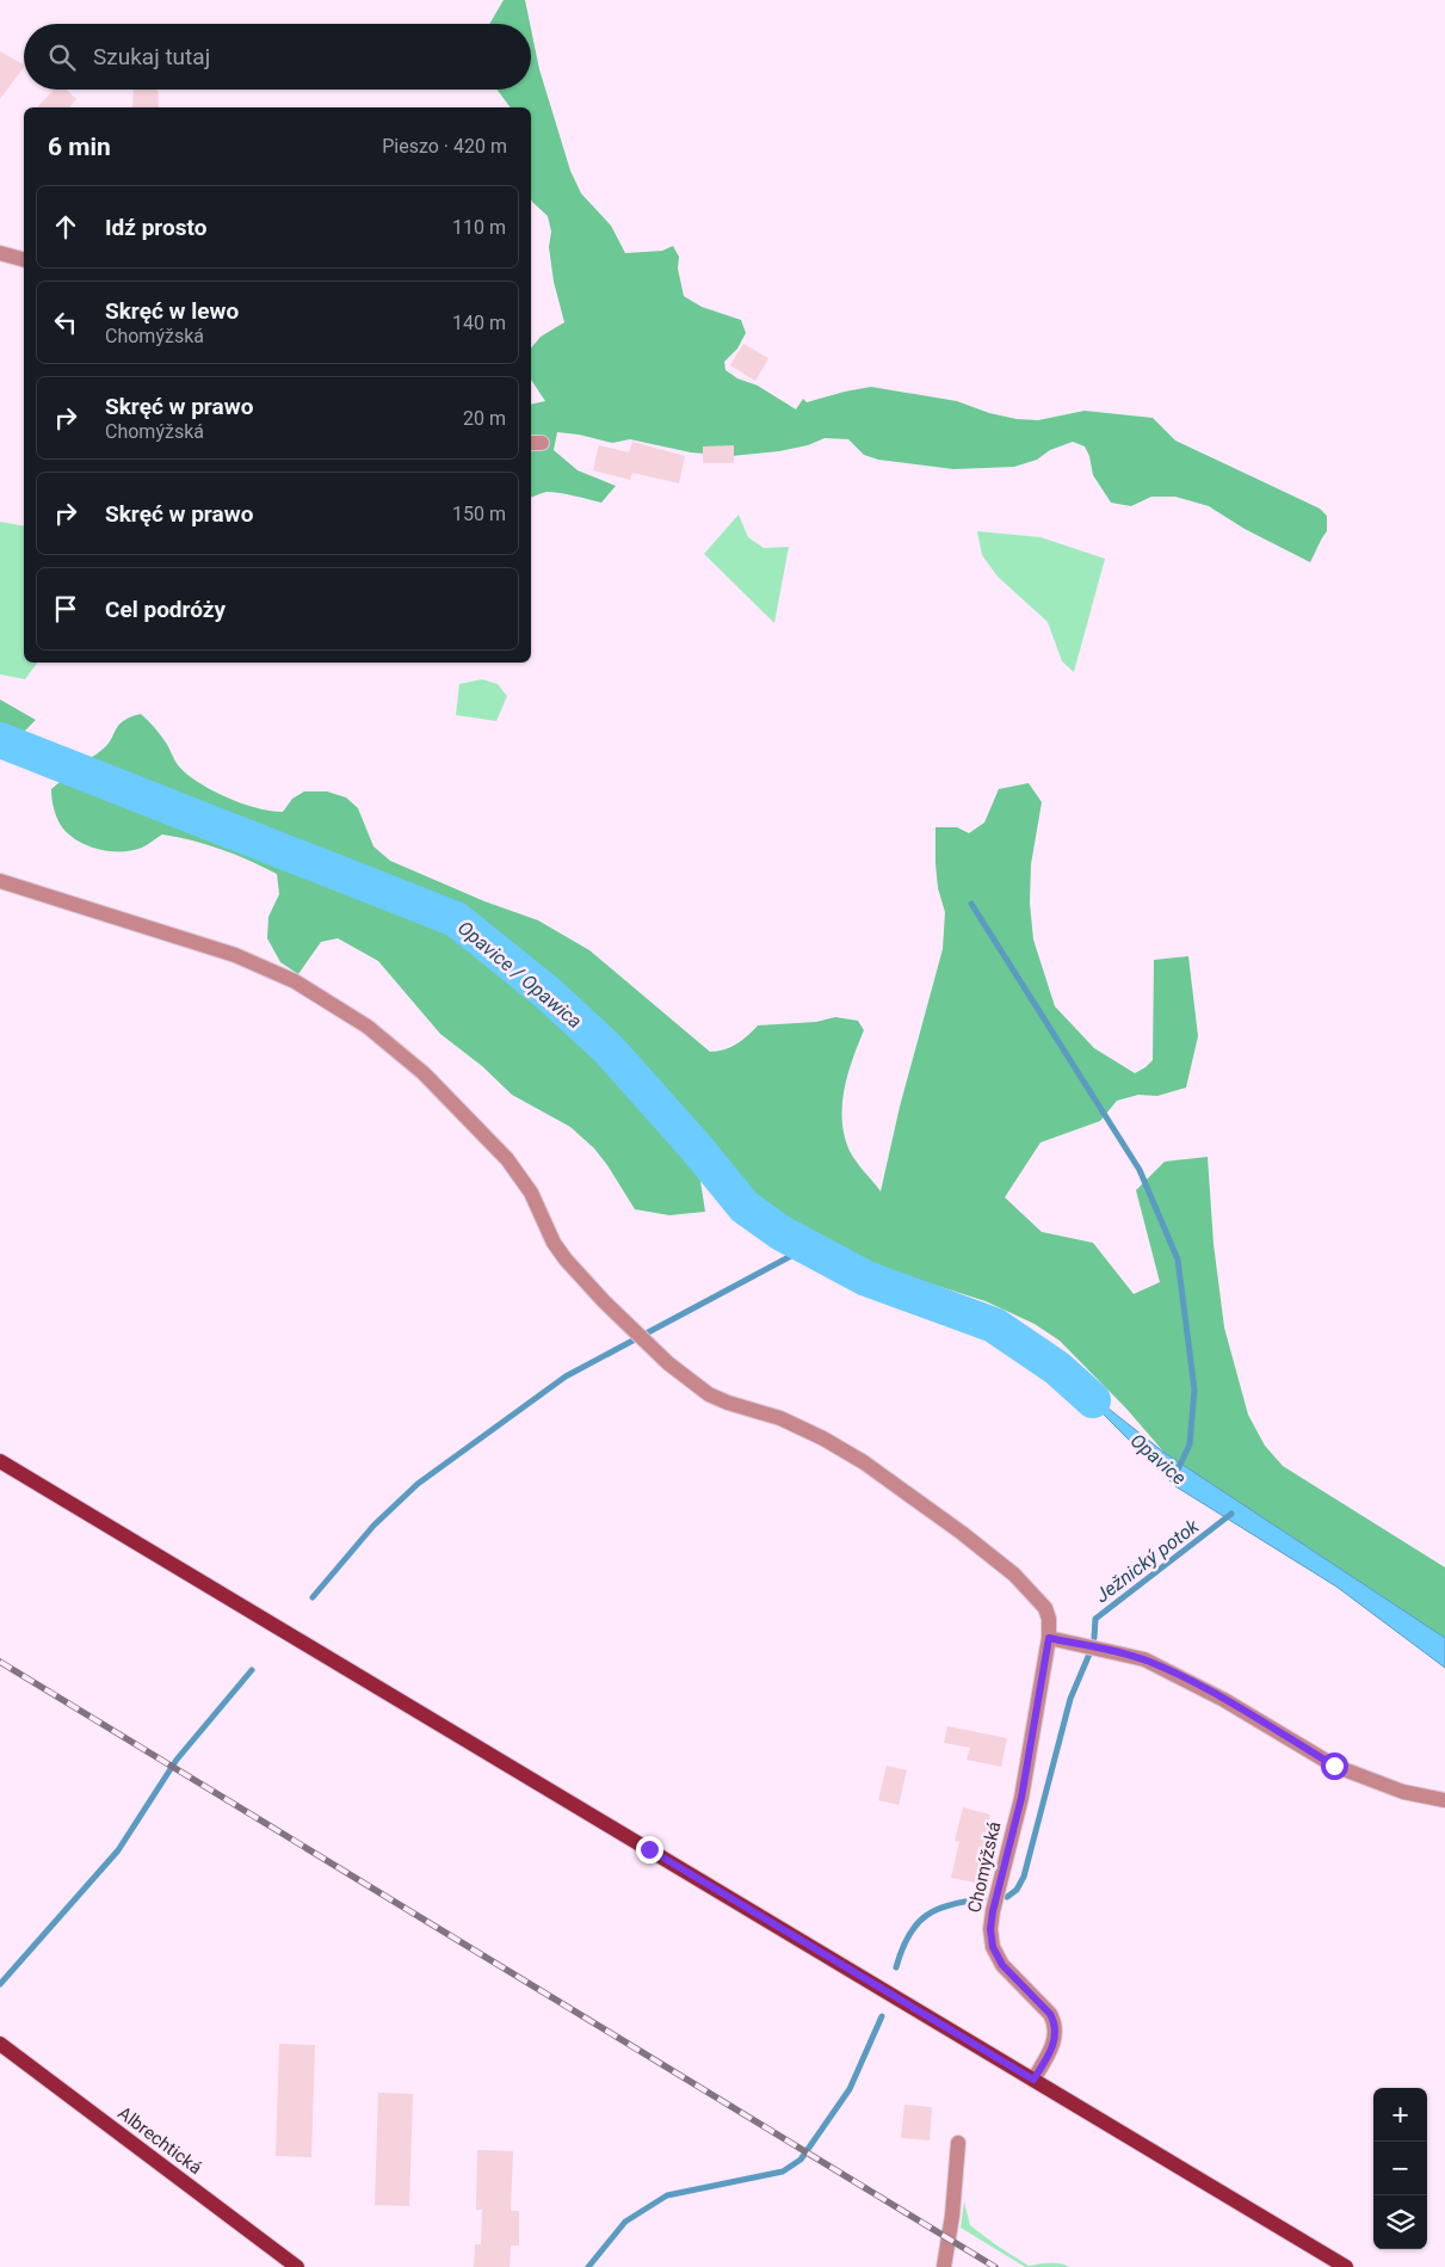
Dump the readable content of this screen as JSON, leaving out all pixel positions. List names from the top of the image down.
{
  "streets": {
    "main road": ["Albrechtická"],
    "street": ["Chomýžská"]
  },
  "water": ["Opavice / Opawica", "Opavice", "Ježnický potok"],
  "page": {
    "search": "Szukaj tutaj",
    "heading": ["6 min", "Pieszo · 420 m"],
    "list": [
      ["Idź prosto", "110 m"],
      ["Skręć w lewo", "Chomýžská", "140 m"],
      ["Skręć w prawo", "Chomýžská", "20 m"],
      ["Skręć w prawo", "150 m"],
      "Cel podróży"
    ],
    "map_buttons": ["+", "−"]
  }
}
